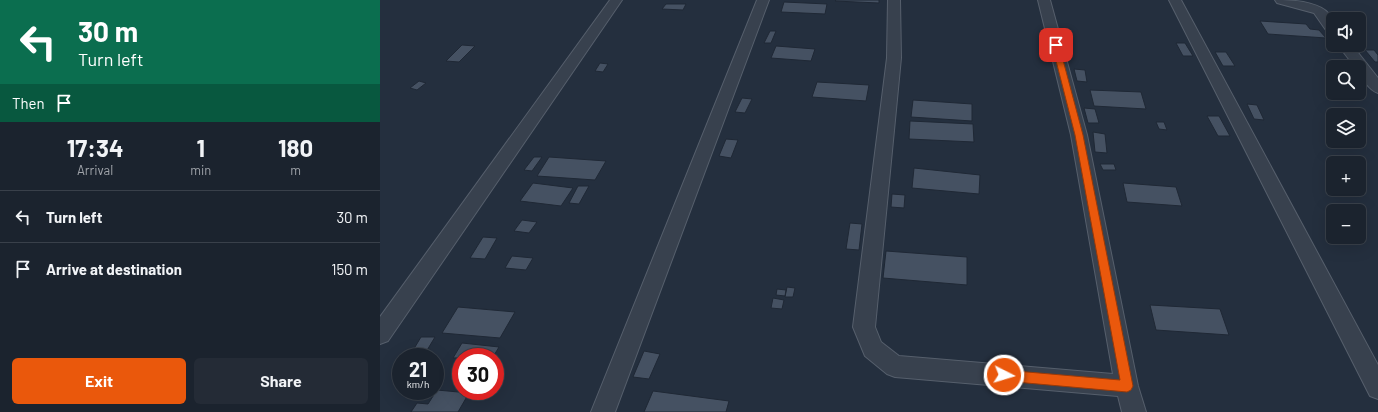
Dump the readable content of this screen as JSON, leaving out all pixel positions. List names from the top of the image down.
{
  "page": {
    "turn": ["30 m", "Turn left"],
    "map_buttons": ["+", "−"],
    "then": "Then",
    "eta": [
      "17:34",
      "Arrival",
      "1",
      "min",
      "180",
      "m"
    ],
    "list": [
      {
        "name": "Turn left",
        "value": "30 m"
      },
      {
        "name": "Arrive at destination",
        "value": "150 m"
      }
    ],
    "speed": "21 km/h",
    "limit": "30",
    "buttons": ["Exit", "Share"]
  }
}
